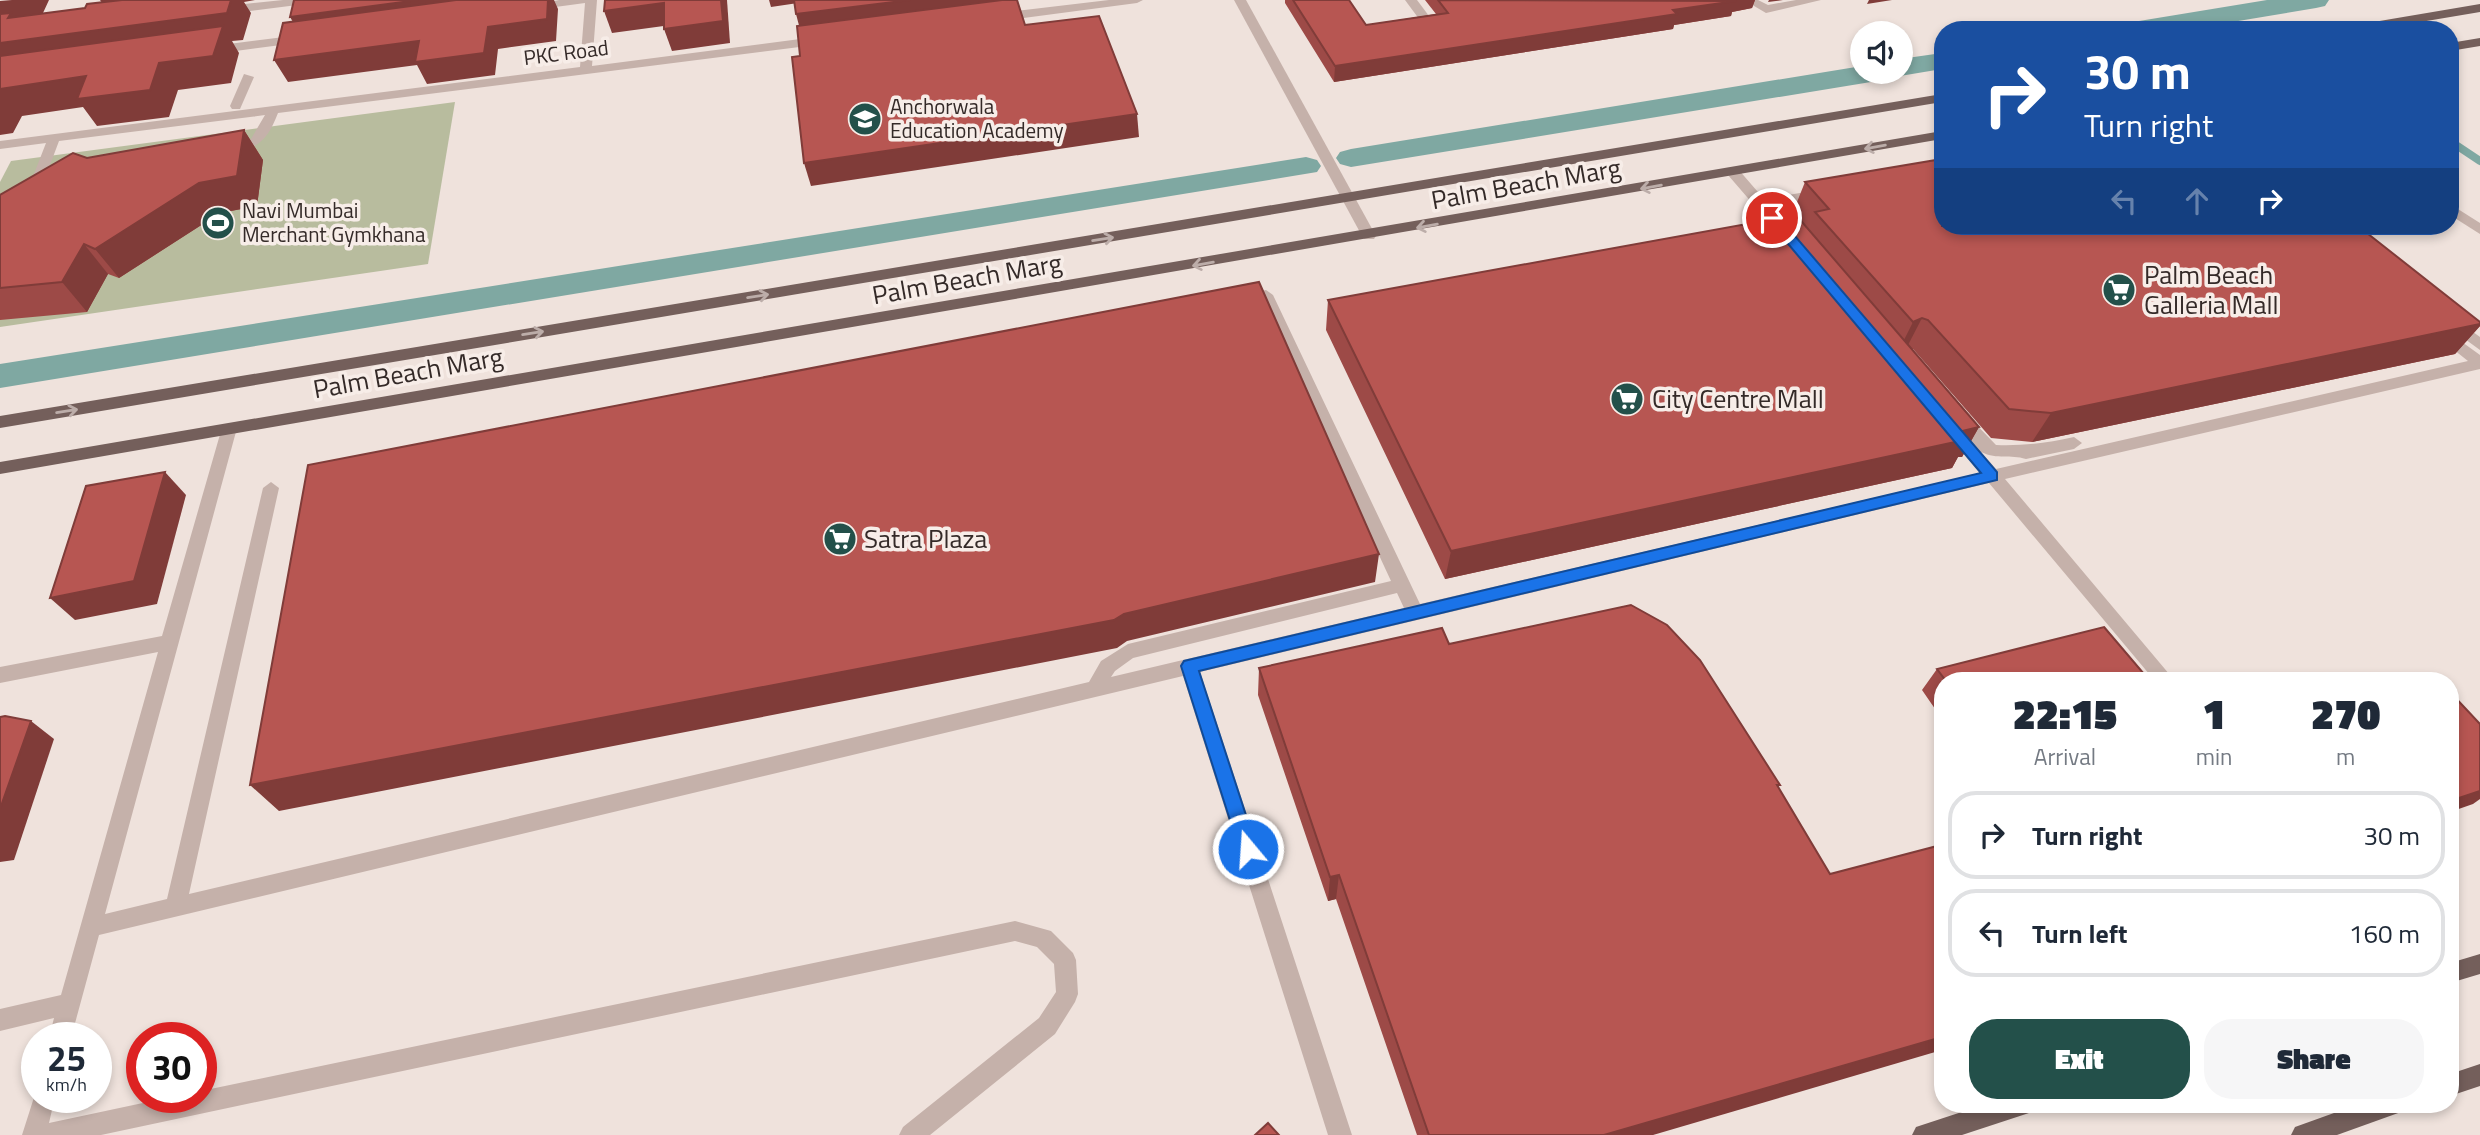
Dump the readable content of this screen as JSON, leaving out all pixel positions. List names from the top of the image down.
{
  "streets": {
    "main road": ["Palm Beach Marg"],
    "street": ["PKC Road"]
  },
  "places": {
    "school or university": ["Anchorwala Education Academy"],
    "sports": ["Navi Mumbai Merchant Gymkhana"],
    "supermarket": ["Palm Beach Galleria Mall", "City Centre Mall", "Satra Plaza"]
  },
  "page": {
    "turn": ["30 m", "Turn right"],
    "eta": [
      "22:15",
      "Arrival",
      "1",
      "min",
      "270",
      "m"
    ],
    "list": [
      {
        "name": "Turn right",
        "value": "30 m"
      },
      {
        "name": "Turn left",
        "value": "160 m"
      }
    ],
    "buttons": ["Exit", "Share"],
    "speed": "25 km/h",
    "limit": "30"
  }
}
